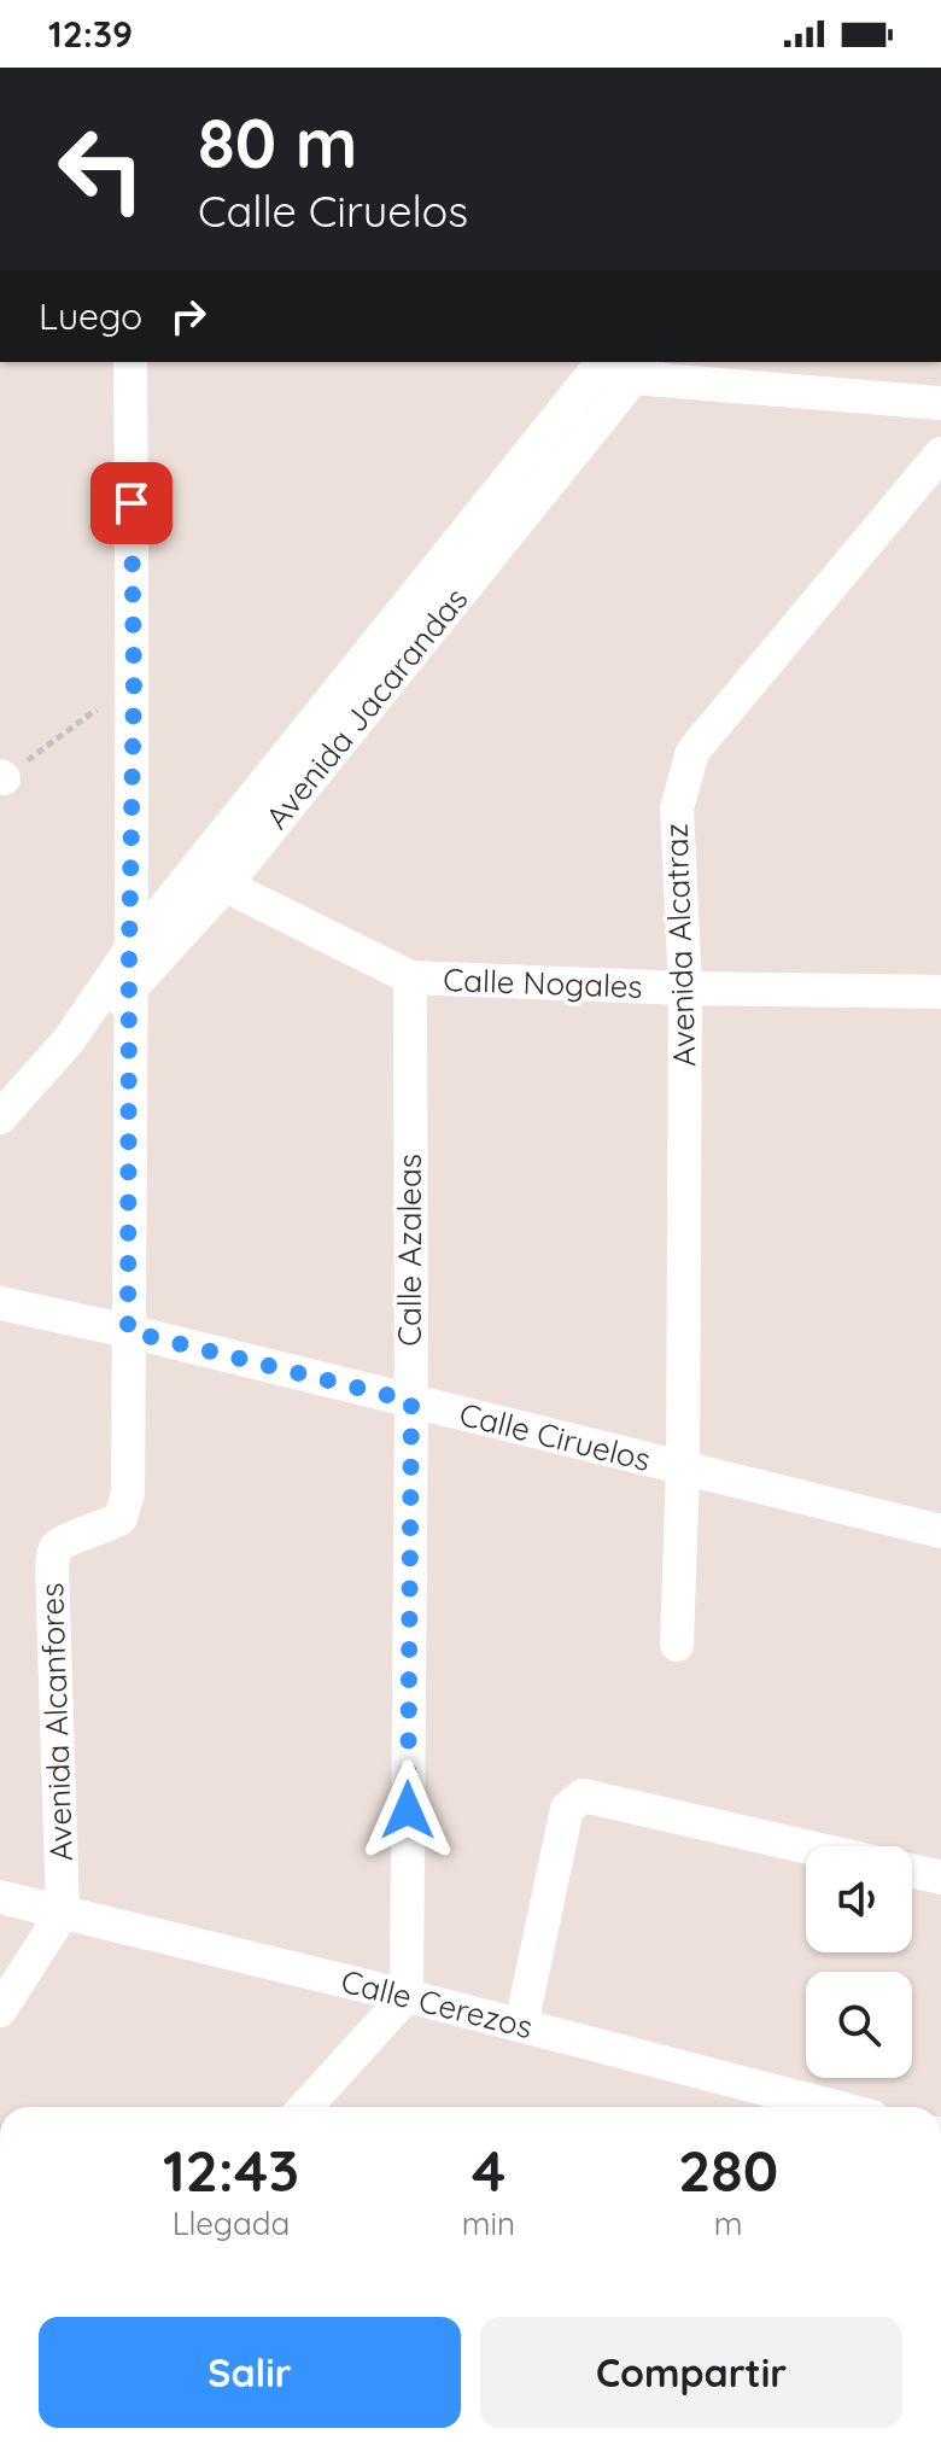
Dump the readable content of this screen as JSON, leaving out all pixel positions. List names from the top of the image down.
{
  "streets": {
    "street": [
      "Avenida Jacarandas",
      "Avenida Alcatraz",
      "Calle Nogales",
      "Calle Azaleas",
      "Calle Ciruelos",
      "Avenida Alcanfores",
      "Calle Cerezos"
    ]
  },
  "crossings": [
    ["Avenida Jacarandas", "Calle Nogales"],
    ["Avenida Jacarandas", "Avenida Alcanfores"],
    ["Avenida Alcatraz", "Calle Nogales"],
    ["Avenida Alcatraz", "Calle Ciruelos"],
    ["Calle Nogales", "Calle Azaleas"],
    ["Calle Azaleas", "Calle Ciruelos"],
    ["Calle Azaleas", "Calle Cerezos"],
    ["Calle Ciruelos", "Avenida Alcanfores"],
    ["Avenida Alcanfores", "Calle Cerezos"]
  ],
  "page": {
    "status": "12:39",
    "turn": ["80 m", "Calle Ciruelos"],
    "then": "Luego",
    "eta": [
      "12:43",
      "Llegada",
      "4",
      "min",
      "280",
      "m"
    ],
    "buttons": ["Salir", "Compartir"]
  }
}
